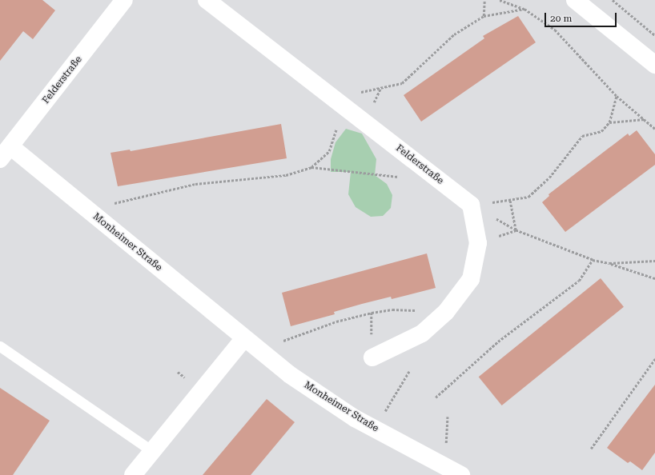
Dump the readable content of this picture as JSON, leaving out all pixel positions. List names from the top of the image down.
{
  "streets": {
    "street": ["Felderstraße", "Monheimer Straße"]
  },
  "crossings": [
    ["Felderstraße", "Monheimer Straße"]
  ],
  "scale_bar": "20 m"
}
